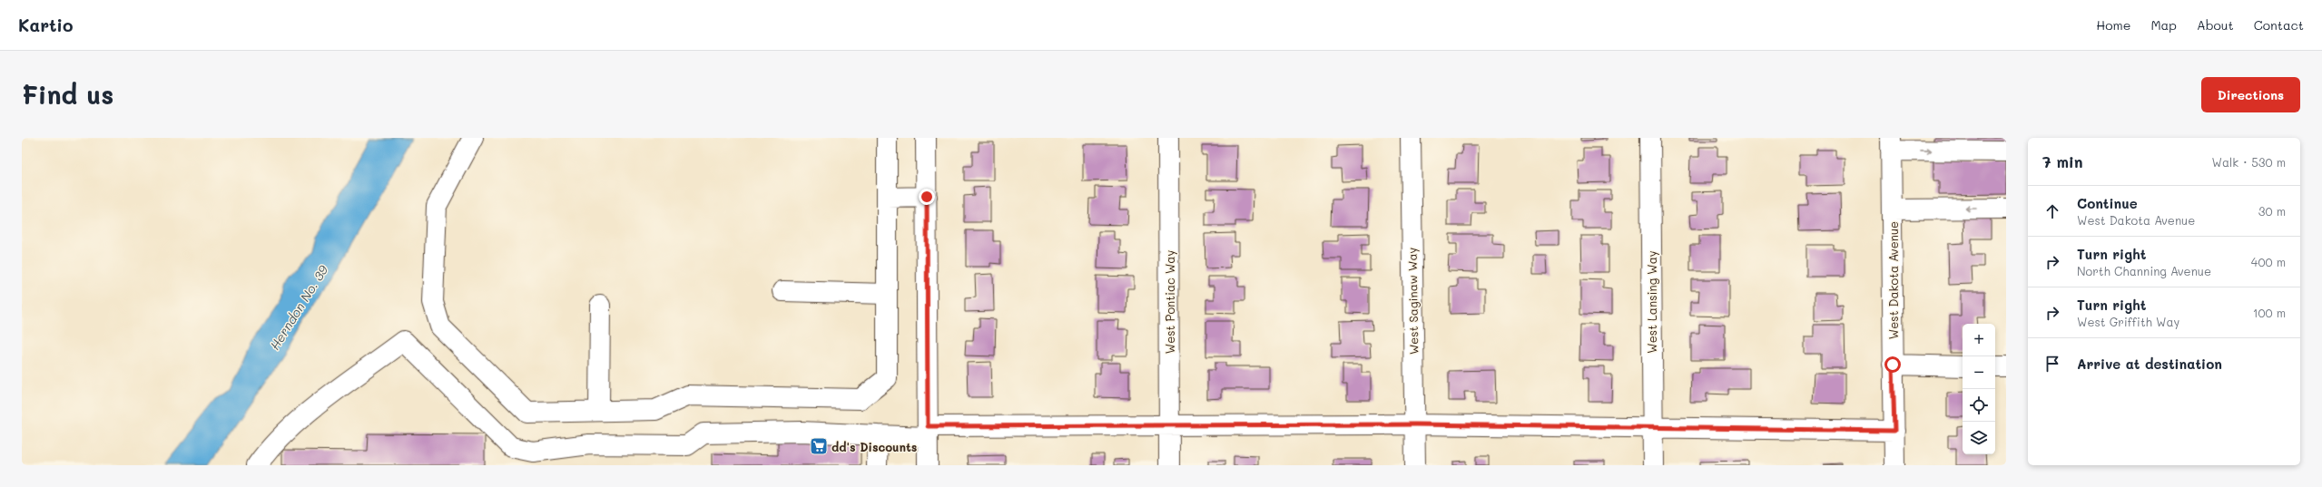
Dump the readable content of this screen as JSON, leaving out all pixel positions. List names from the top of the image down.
{
  "streets": {
    "street": [
      "West Dakota Avenue",
      "West Saginaw Way",
      "West Pontiac Way",
      "West Lansing Way"
    ]
  },
  "water": ["Herndon No. 39"],
  "places": {
    "supermarket": ["dd's Discounts"]
  },
  "page": {
    "header": "Kartio",
    "nav": [
      "Home",
      "Map",
      "About",
      "Contact"
    ],
    "buttons": "Directions",
    "title": "Find us",
    "heading": ["7 min", "Walk · 530 m"],
    "list": [
      ["Continue", "West Dakota Avenue", "30 m"],
      ["Turn right", "North Channing Avenue", "400 m"],
      ["Turn right", "West Griffith Way", "100 m"],
      "Arrive at destination"
    ],
    "map_buttons": ["+", "−"]
  }
}
